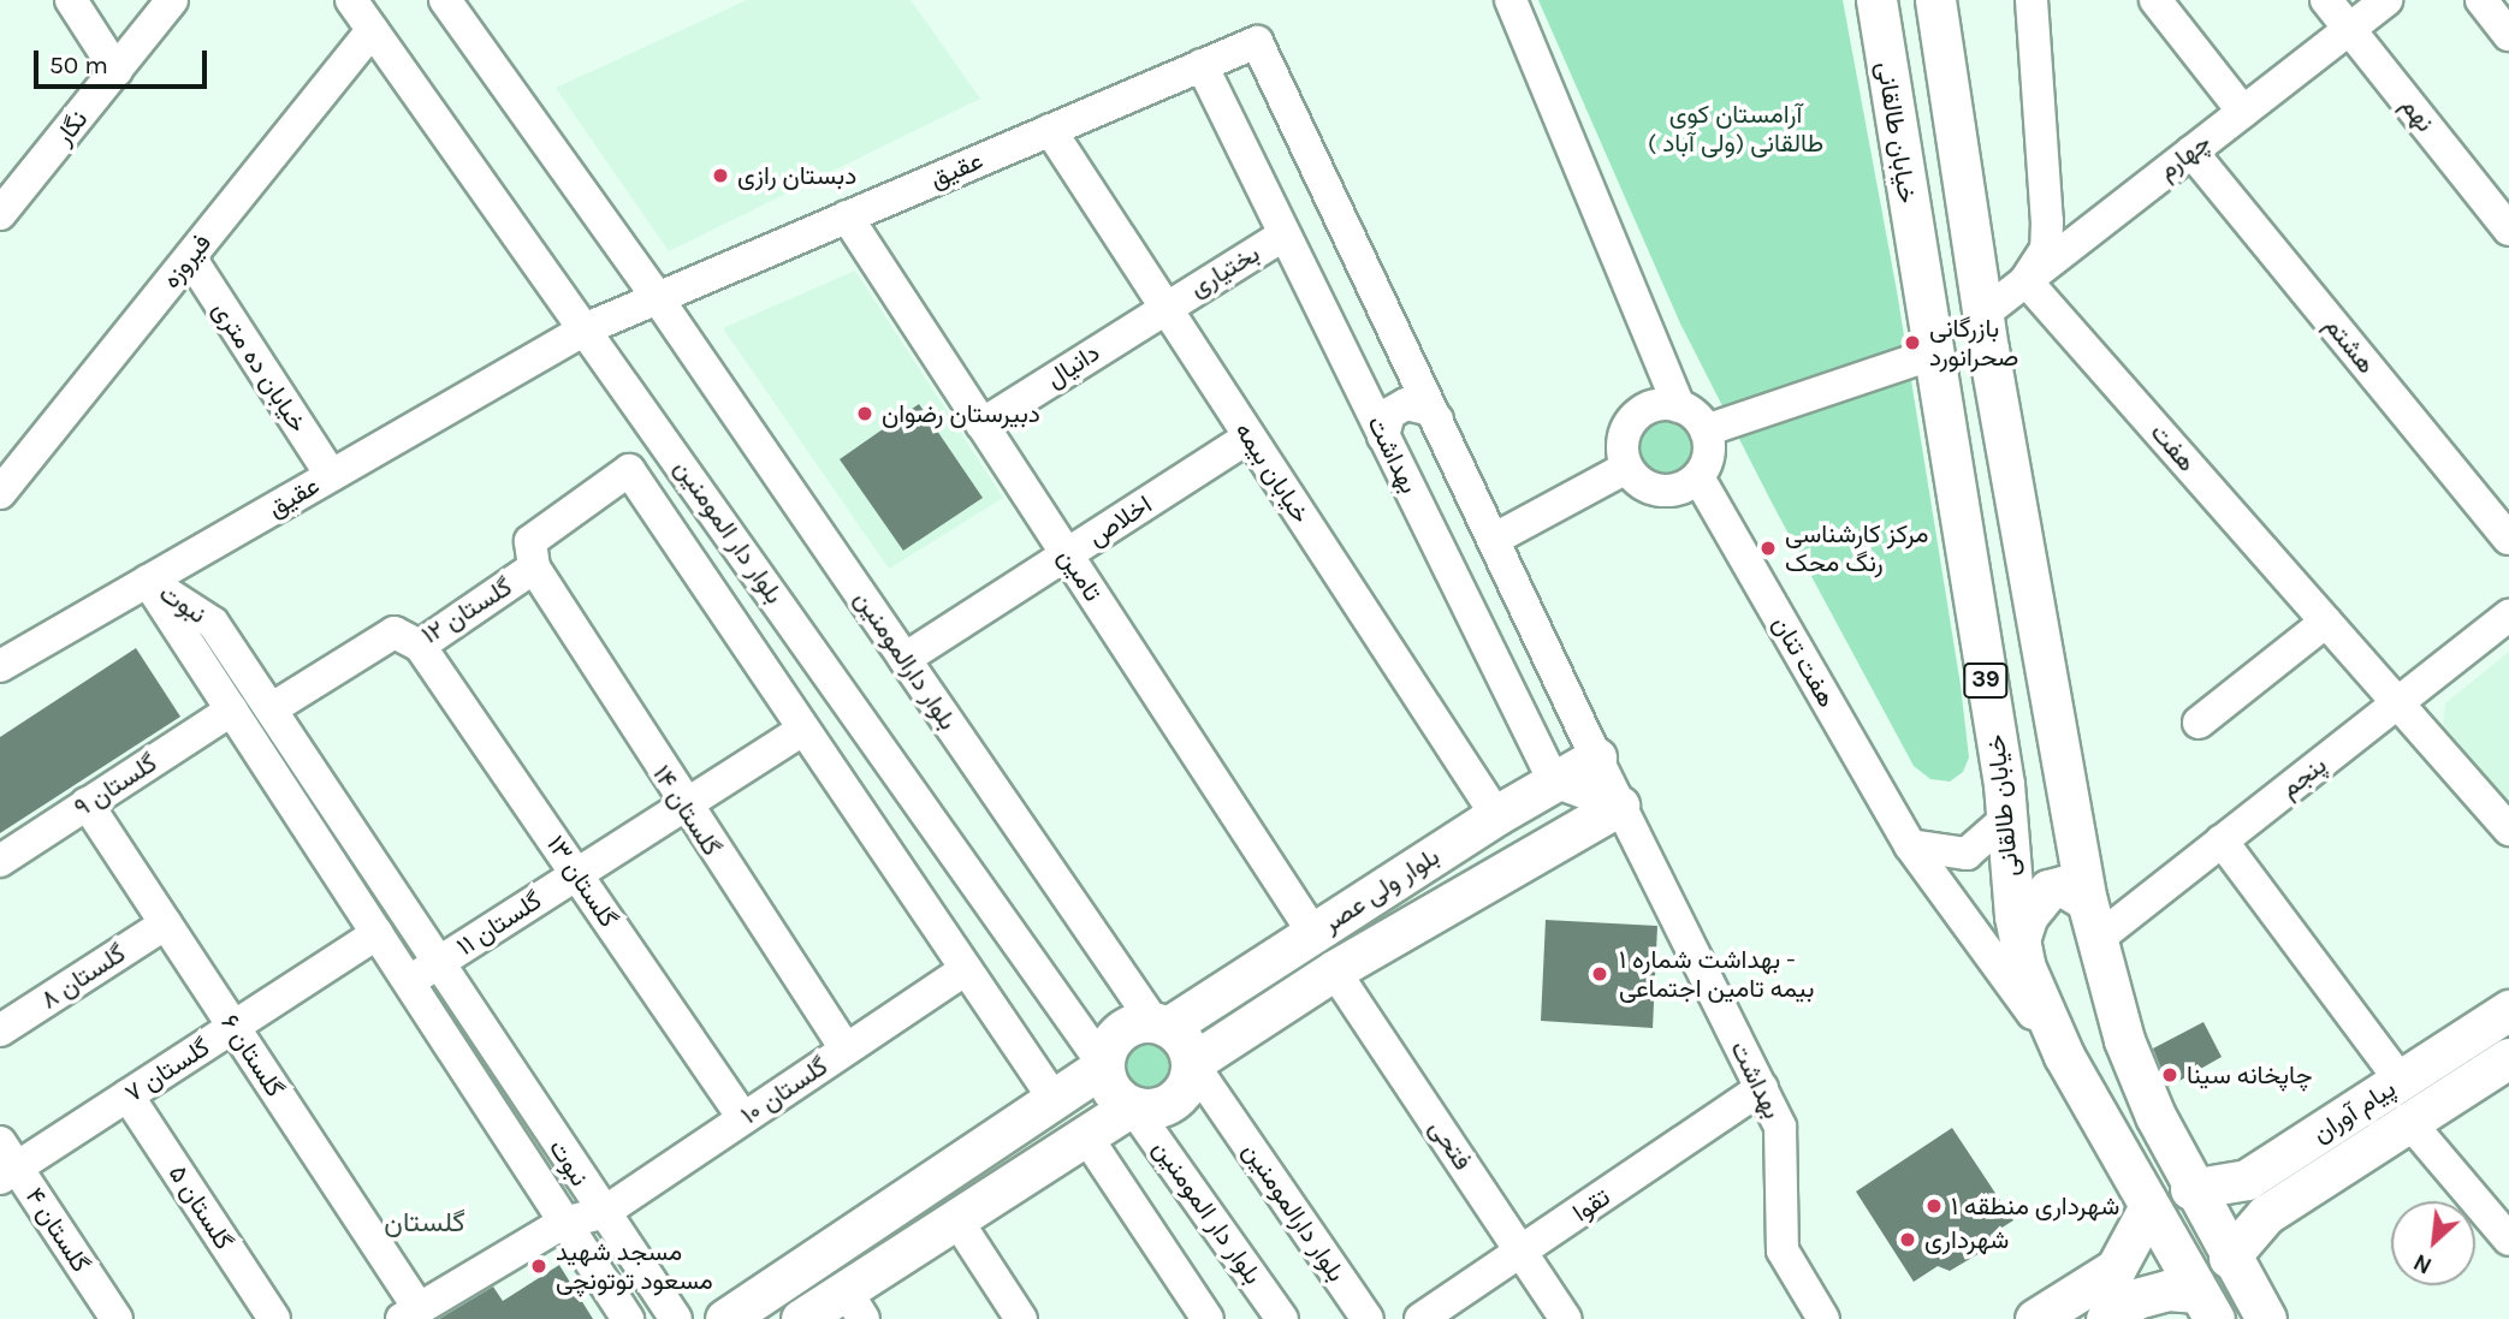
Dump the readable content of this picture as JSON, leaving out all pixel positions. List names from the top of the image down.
{
  "streets": {
    "main road": [
      "خیابان طالقانی",
      "39",
      "بلوار ولی عصر",
      "پیام آوران"
    ],
    "street": [
      "نهم",
      "نگار",
      "چهارم",
      "عقیق",
      "فیروزه",
      "بختیاری",
      "هشتم",
      "دانیال",
      "خیابان ده متری",
      "هفت",
      "بهداشت",
      "خیابان بیمه",
      "اخلاص",
      "بلوار دار المومنین",
      "تامین",
      "نبوت",
      "گلستان ۱۲",
      "بلوار دارالمومنین",
      "هفت تنان",
      "پنجم",
      "گلستان ۹",
      "گلستان ۱۴",
      "گلستان ۱۳",
      "گلستان ۱۱",
      "گلستان ۸",
      "گلستان ۶",
      "گلستان ۷",
      "گلستان ۱۰",
      "فتحی",
      "تقوا",
      "گلستان ۵",
      "گلستان ۴"
    ]
  },
  "crossings": [
    ["نهم", "چهارم"],
    ["خیابان طالقانی", "هفت تنان"],
    ["چهارم", "هشتم"],
    ["چهارم", "هفت"],
    ["چهارم", "39"],
    ["عقیق", "خیابان ده متری"],
    ["عقیق", "بهداشت"],
    ["عقیق", "خیابان بیمه"],
    ["عقیق", "بلوار دار المومنین"],
    ["عقیق", "تامین"],
    ["عقیق", "نبوت"],
    ["عقیق", "بلوار دارالمومنین"],
    ["فیروزه", "خیابان ده متری"],
    ["فیروزه", "بلوار دار المومنین"],
    ["بختیاری", "دانیال"],
    ["بختیاری", "بهداشت"],
    ["بختیاری", "خیابان بیمه"],
    ["دانیال", "خیابان بیمه"],
    ["دانیال", "تامین"],
    ["هفت", "پنجم"],
    ["بهداشت", "بلوار ولی عصر"],
    ["بهداشت", "تقوا"],
    ["خیابان بیمه", "اخلاص"],
    ["خیابان بیمه", "بلوار ولی عصر"],
    ["اخلاص", "تامین"],
    ["اخلاص", "بلوار دارالمومنین"],
    ["بلوار دار المومنین", "بلوار دارالمومنین"],
    ["بلوار دار المومنین", "بلوار ولی عصر"],
    ["تامین", "بلوار ولی عصر"],
    ["نبوت", "گلستان ۱۲"],
    ["نبوت", "گلستان ۹"],
    ["نبوت", "گلستان ۱۱"],
    ["نبوت", "گلستان ۷"],
    ["نبوت", "گلستان ۱۰"],
    ["گلستان ۱۲", "گلستان ۱۴"],
    ["گلستان ۱۲", "گلستان ۱۳"],
    ["گلستان ۱۲", "گلستان ۱۱"],
    ["بلوار دارالمومنین", "بلوار ولی عصر"],
    ["39", "پنجم"],
    ["39", "پیام آوران"],
    ["گلستان ۹", "گلستان ۶"],
    ["گلستان ۱۴", "گلستان ۱۱"],
    ["گلستان ۱۴", "گلستان ۱۰"],
    ["گلستان ۱۳", "گلستان ۱۱"],
    ["گلستان ۱۳", "گلستان ۱۰"],
    ["بلوار ولی عصر", "فتحی"],
    ["گلستان ۸", "گلستان ۶"],
    ["گلستان ۶", "گلستان ۷"],
    ["گلستان ۷", "گلستان ۵"],
    ["گلستان ۷", "گلستان ۴"],
    ["فتحی", "تقوا"]
  ],
  "districts": ["گلستان"],
  "parks": ["آرامستان کوی طالقانی (ولی آباد )"],
  "places": [
    "دبستان رازی",
    "بازرگانی صحرانورد",
    "دبیرستان رضوان",
    "مرکز کارشناسی رنگ محک",
    "بهداشت شماره ۱ - بیمه تامین اجتماعی",
    "چاپخانه سینا",
    "شهرداری منطقه ۱",
    "شهرداری",
    "مسجد شهید مسعود توتونچی"
  ],
  "scale_bar": "50 m",
  "north": "bottom left"
}
